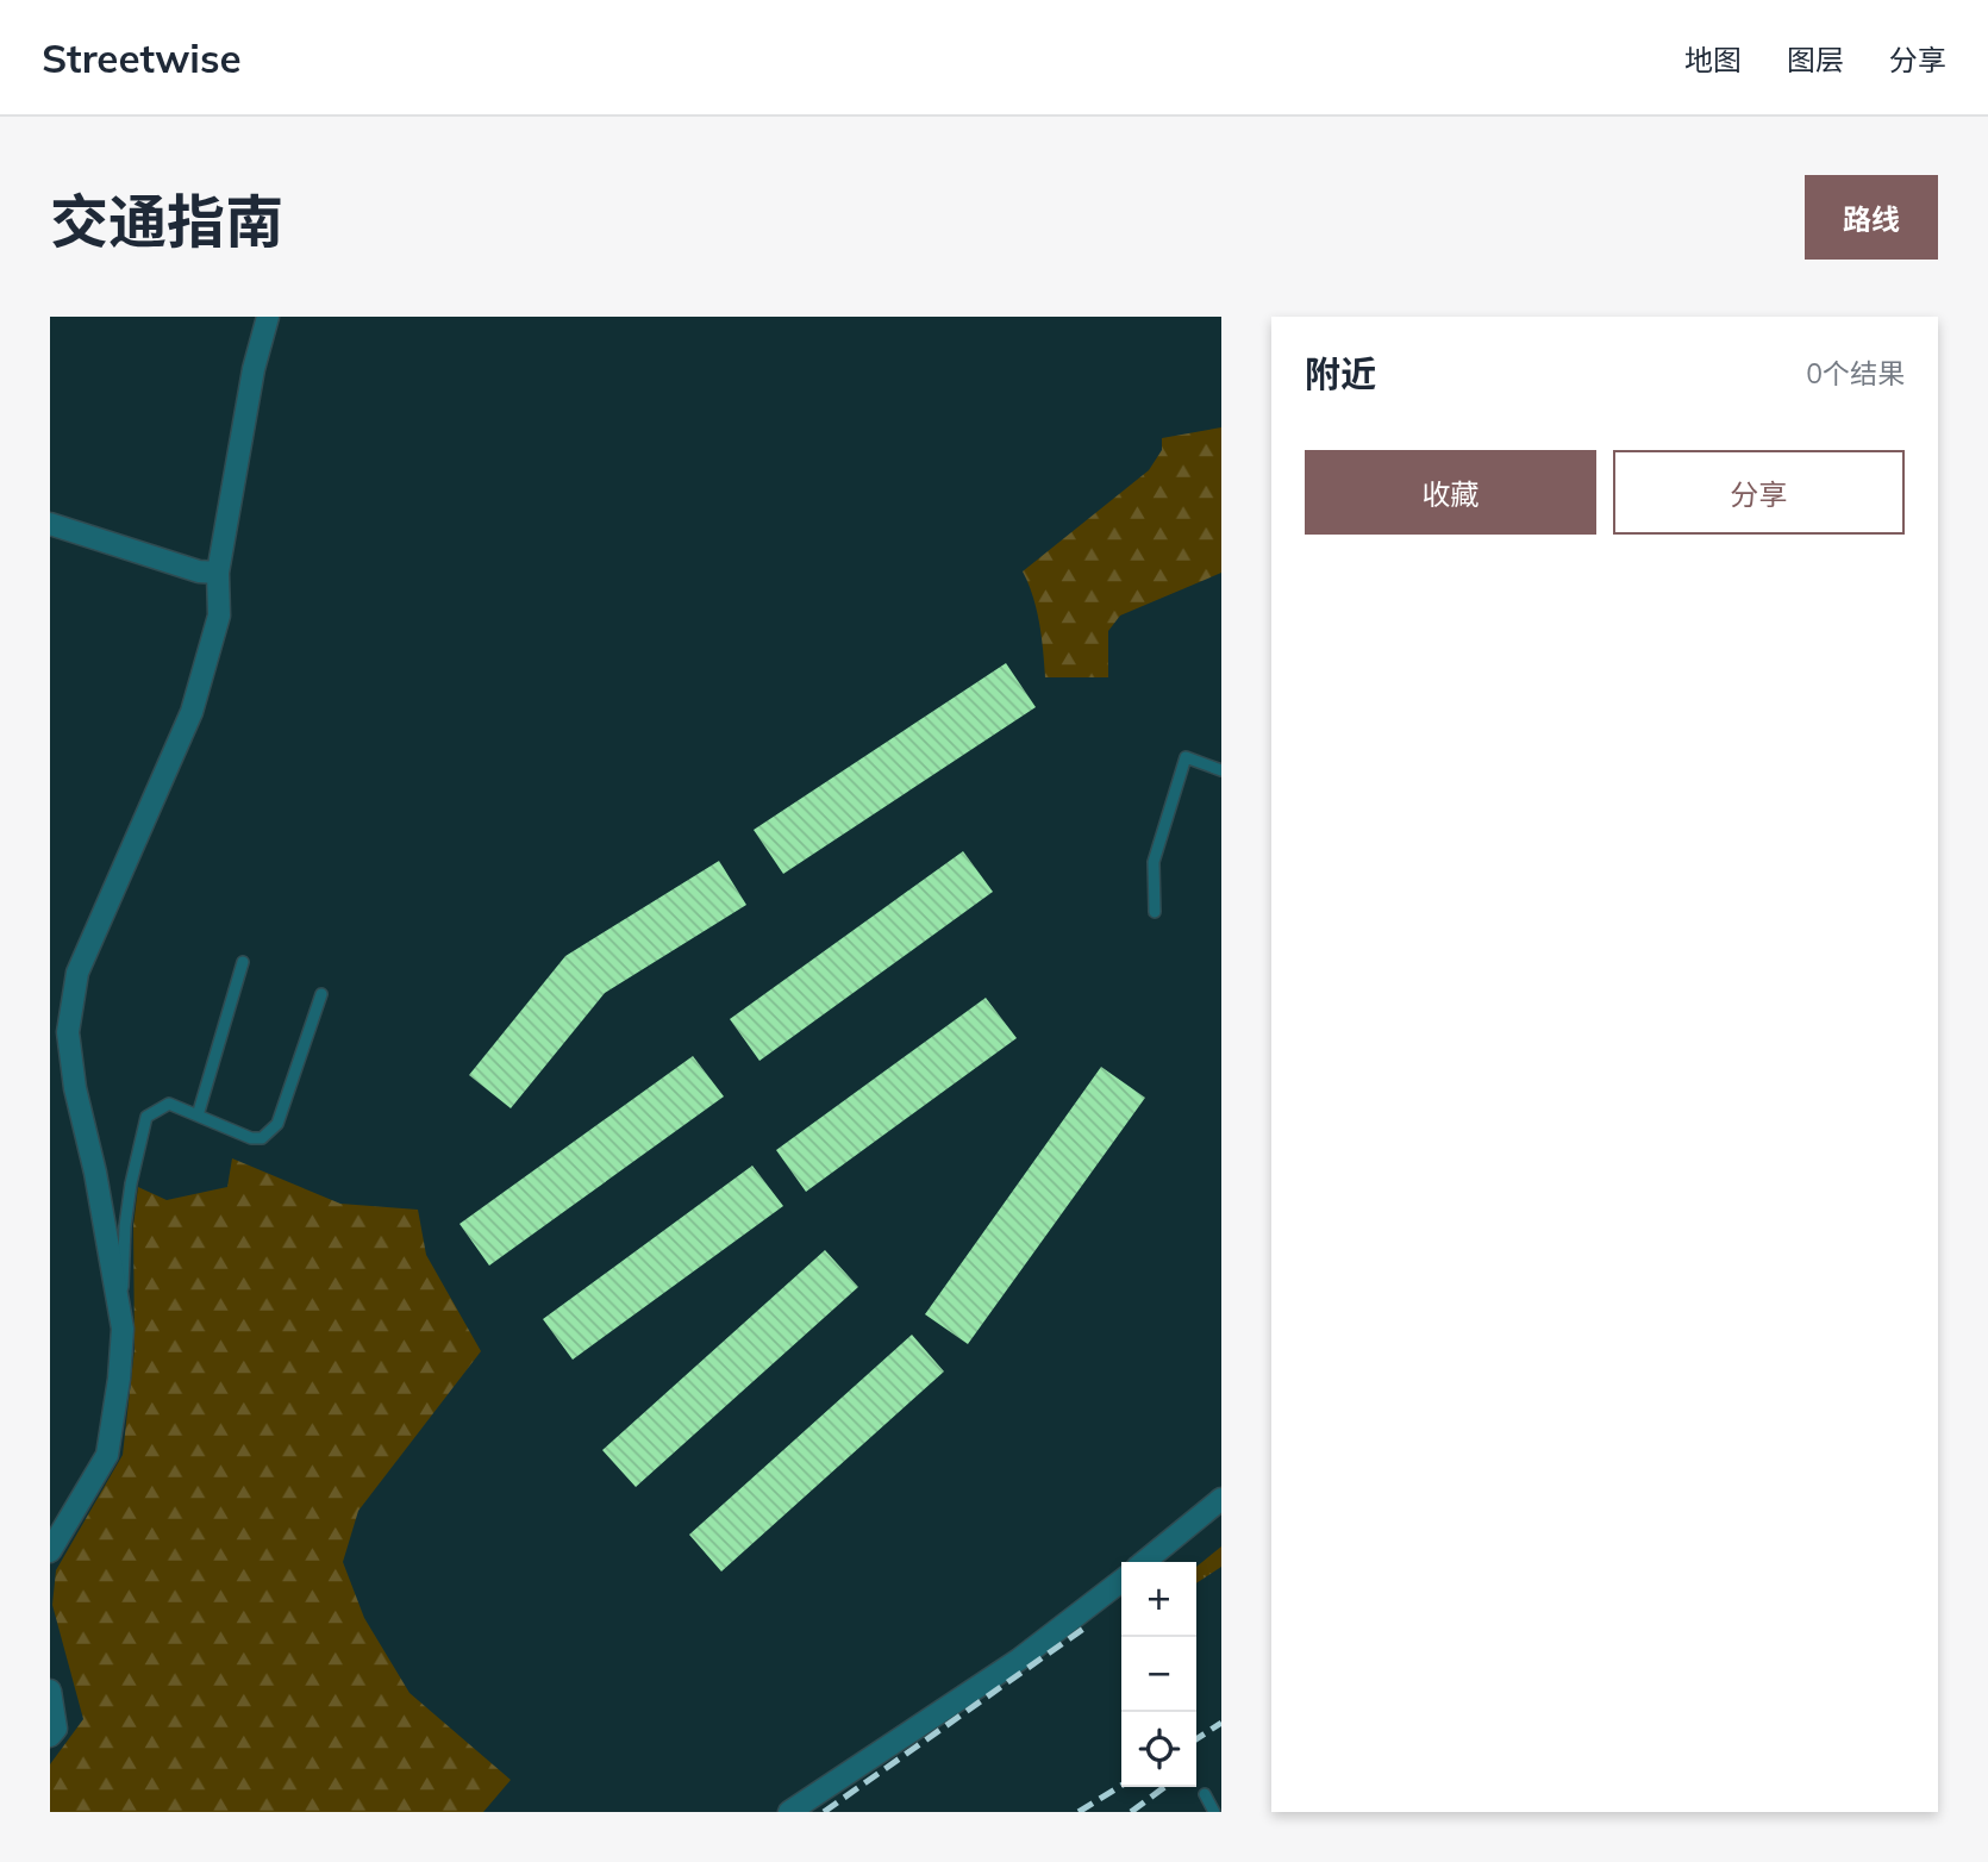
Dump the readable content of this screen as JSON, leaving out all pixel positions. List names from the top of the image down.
{
  "page": {
    "header": "Streetwise",
    "nav": ["地图", "图层", "分享"],
    "title": "交通指南",
    "buttons": [
      "路线",
      ["收藏", "分享"]
    ],
    "heading": ["附近", "0个结果"],
    "map_buttons": ["+", "−"]
  }
}
